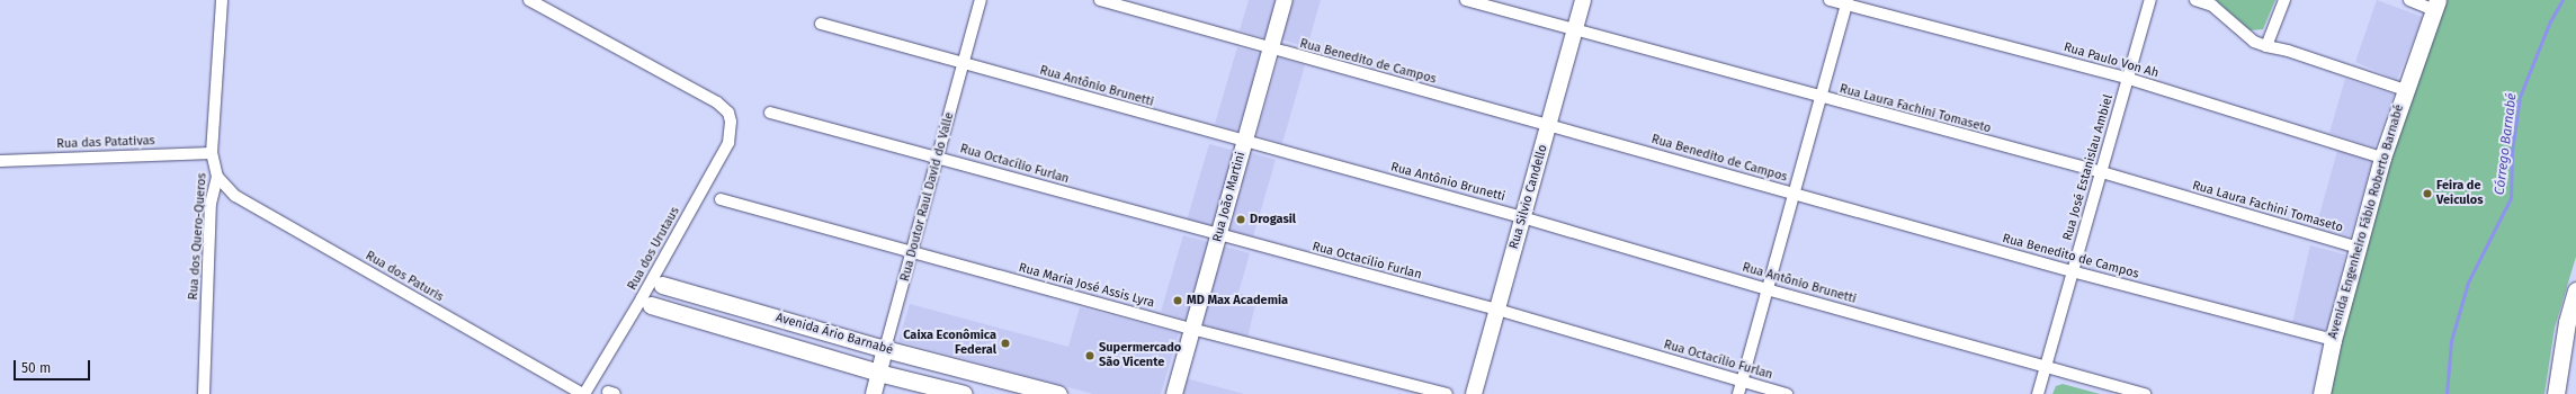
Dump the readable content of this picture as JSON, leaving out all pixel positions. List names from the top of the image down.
{
  "streets": {
    "main road": ["Avenida Engenheiro Fábio Roberto Barnabé", "Avenida Ário Barnabé"],
    "street": [
      "Rua Paulo Von Ah",
      "Rua Benedito de Campos",
      "Rua Antônio Brunetti",
      "Rua Laura Fachini Tomaseto",
      "Rua das Patativas",
      "Rua Octacílio Furlan",
      "Rua José Estanislau Ambiel",
      "Rua Doutor Raul David do Valle",
      "Rua João Martini",
      "Rua Silvio Candello",
      "Rua dos Quero-Queros",
      "Rua dos Urutaus",
      "Rua dos Paturis",
      "Rua Maria José Assis Lyra"
    ]
  },
  "crossings": [
    ["Rua Paulo Von Ah", "Rua José Estanislau Ambiel"],
    ["Rua Paulo Von Ah", "Avenida Engenheiro Fábio Roberto Barnabé"],
    ["Rua Benedito de Campos", "Rua José Estanislau Ambiel"],
    ["Rua Benedito de Campos", "Rua João Martini"],
    ["Rua Benedito de Campos", "Rua Silvio Candello"],
    ["Rua Benedito de Campos", "Avenida Engenheiro Fábio Roberto Barnabé"],
    ["Rua Antônio Brunetti", "Rua José Estanislau Ambiel"],
    ["Rua Antônio Brunetti", "Rua Doutor Raul David do Valle"],
    ["Rua Antônio Brunetti", "Rua João Martini"],
    ["Rua Antônio Brunetti", "Rua Silvio Candello"],
    ["Rua Laura Fachini Tomaseto", "Rua José Estanislau Ambiel"],
    ["Rua Laura Fachini Tomaseto", "Rua Silvio Candello"],
    ["Rua Laura Fachini Tomaseto", "Avenida Engenheiro Fábio Roberto Barnabé"],
    ["Rua das Patativas", "Rua dos Quero-Queros"],
    ["Rua Octacílio Furlan", "Rua Doutor Raul David do Valle"],
    ["Rua Octacílio Furlan", "Rua João Martini"],
    ["Rua Octacílio Furlan", "Rua Silvio Candello"],
    ["Rua Doutor Raul David do Valle", "Rua Maria José Assis Lyra"],
    ["Rua Doutor Raul David do Valle", "Avenida Ário Barnabé"],
    ["Rua João Martini", "Rua Maria José Assis Lyra"],
    ["Rua dos Quero-Queros", "Rua dos Paturis"],
    ["Rua dos Urutaus", "Rua dos Paturis"]
  ],
  "water": ["Córrego Barnabé"],
  "places": [
    "Feira de Veiculos",
    "Drogasil",
    "MD Max Academia",
    "Caixa Econômica Federal",
    "Supermercado São Vicente"
  ],
  "scale_bar": "50 m"
}
